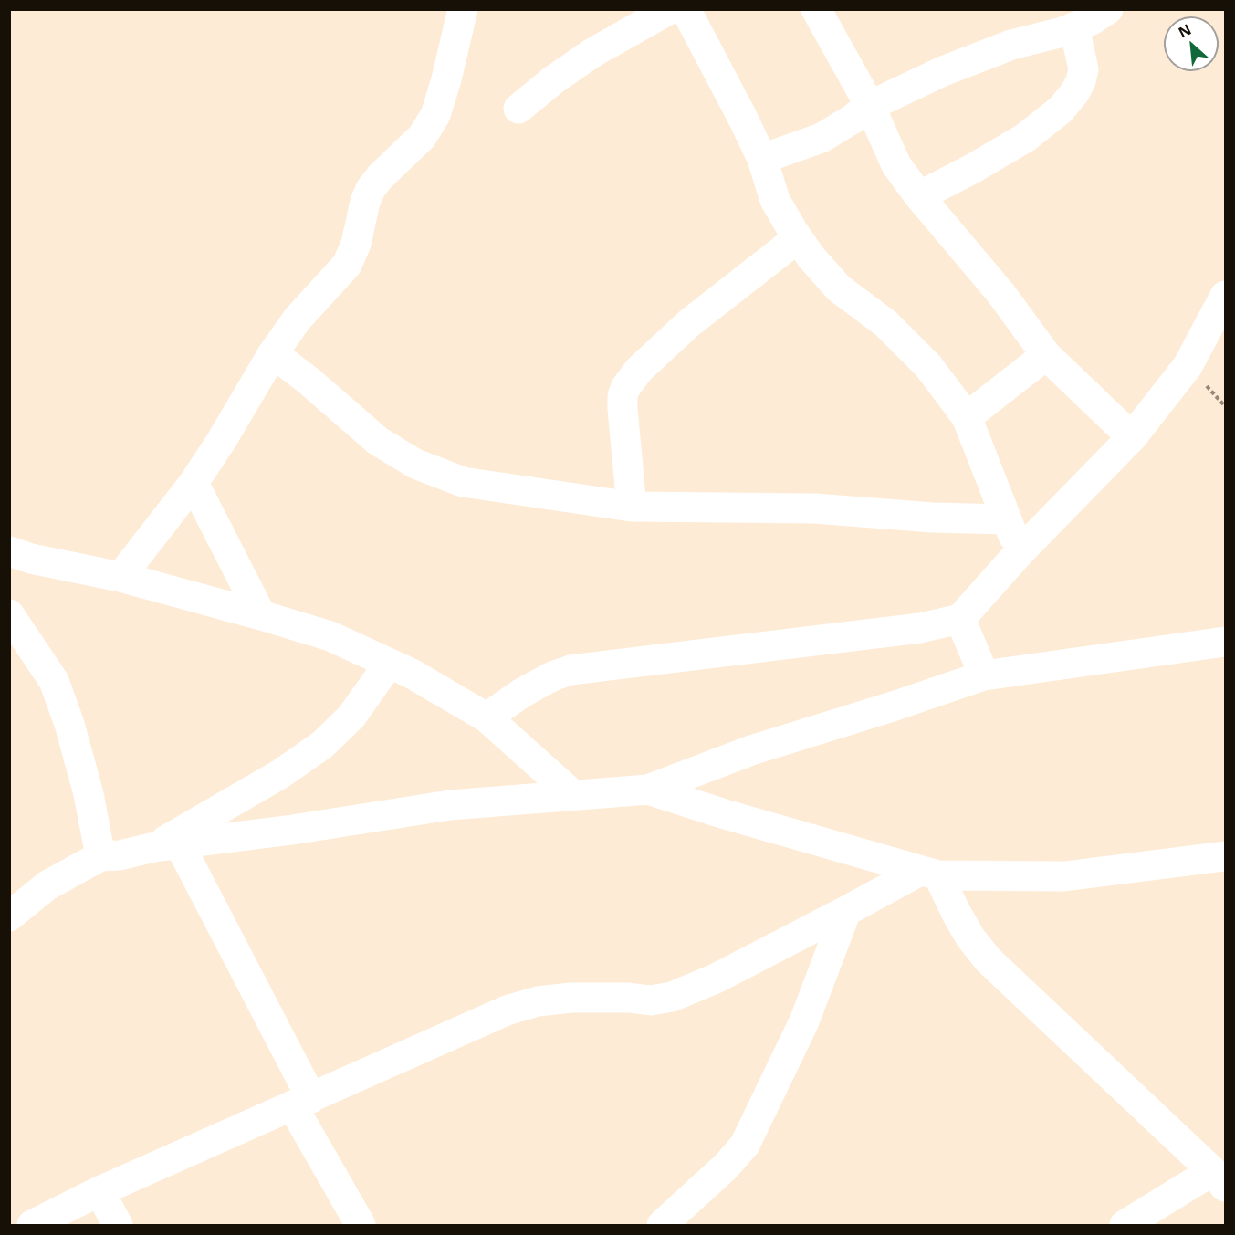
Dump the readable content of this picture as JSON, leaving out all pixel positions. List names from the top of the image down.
{
  "north": "top left"
}
